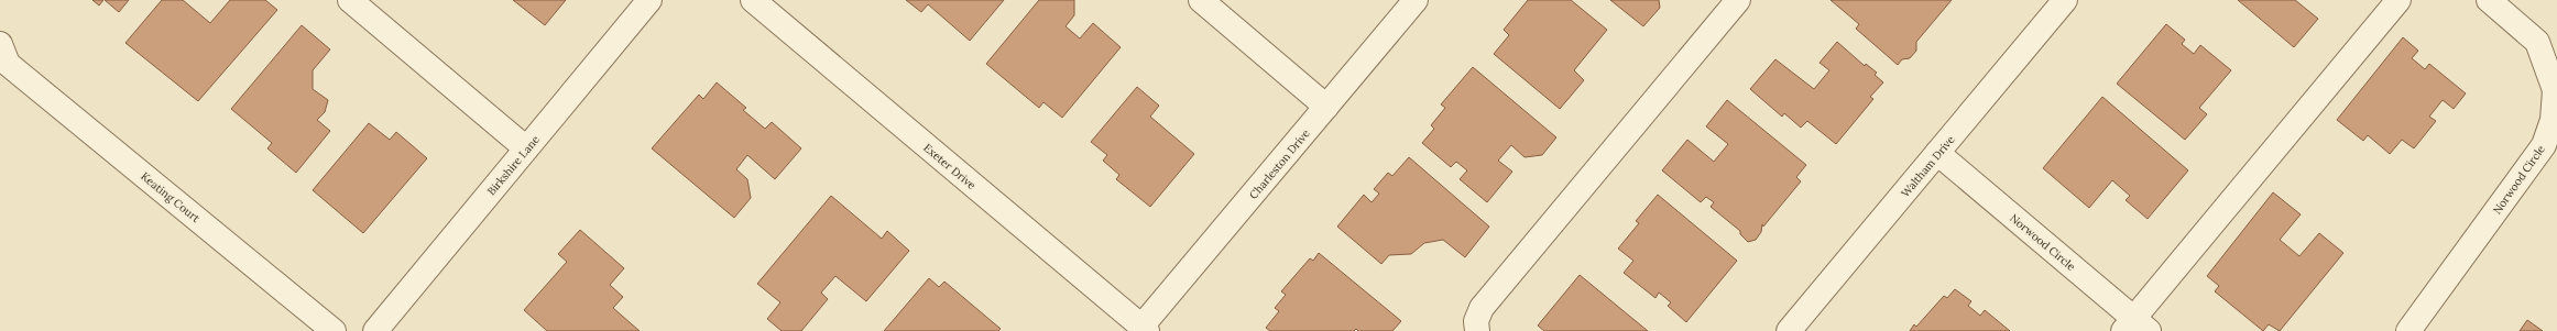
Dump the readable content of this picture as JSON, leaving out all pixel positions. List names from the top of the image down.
{
  "streets": {
    "street": [
      "Charleston Drive",
      "Birkshire Lane",
      "Exeter Drive",
      "Waltham Drive",
      "Norwood Circle",
      "Keating Court"
    ]
  },
  "crossings": [
    ["Charleston Drive", "Exeter Drive"],
    ["Waltham Drive", "Norwood Circle"]
  ]
}
